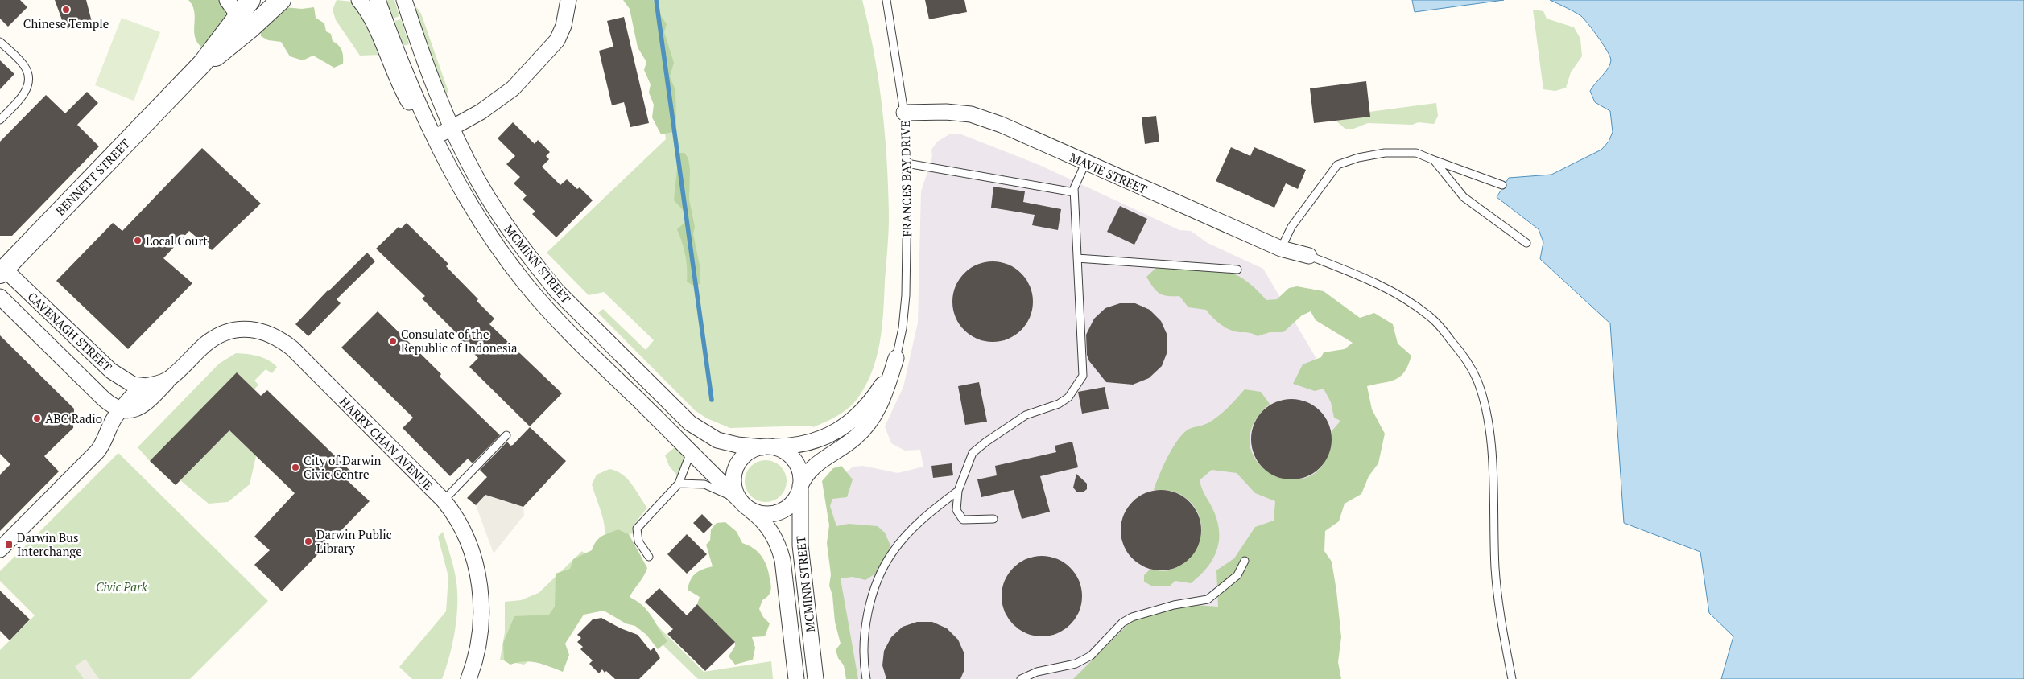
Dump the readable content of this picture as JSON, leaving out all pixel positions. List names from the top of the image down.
{
  "streets": {
    "street": [
      "MAVIE STREET",
      "BENNETT STREET",
      "FRANCES BAY DRIVE",
      "MCMINN STREET",
      "CAVENAGH STREET",
      "HARRY CHAN AVENUE"
    ]
  },
  "crossings": [
    ["MAVIE STREET", "FRANCES BAY DRIVE"],
    ["BENNETT STREET", "CAVENAGH STREET"],
    ["FRANCES BAY DRIVE", "MCMINN STREET"],
    ["CAVENAGH STREET", "HARRY CHAN AVENUE"]
  ],
  "parks": ["Civic Park"],
  "places": {
    "other": [
      "Chinese Temple",
      "Local Court",
      "Consulate of the Republic of Indonesia",
      "ABC Radio",
      "City of Darwin Civic Centre",
      "Darwin Public Library"
    ],
    "transit": ["Darwin Bus Interchange"]
  }
}
